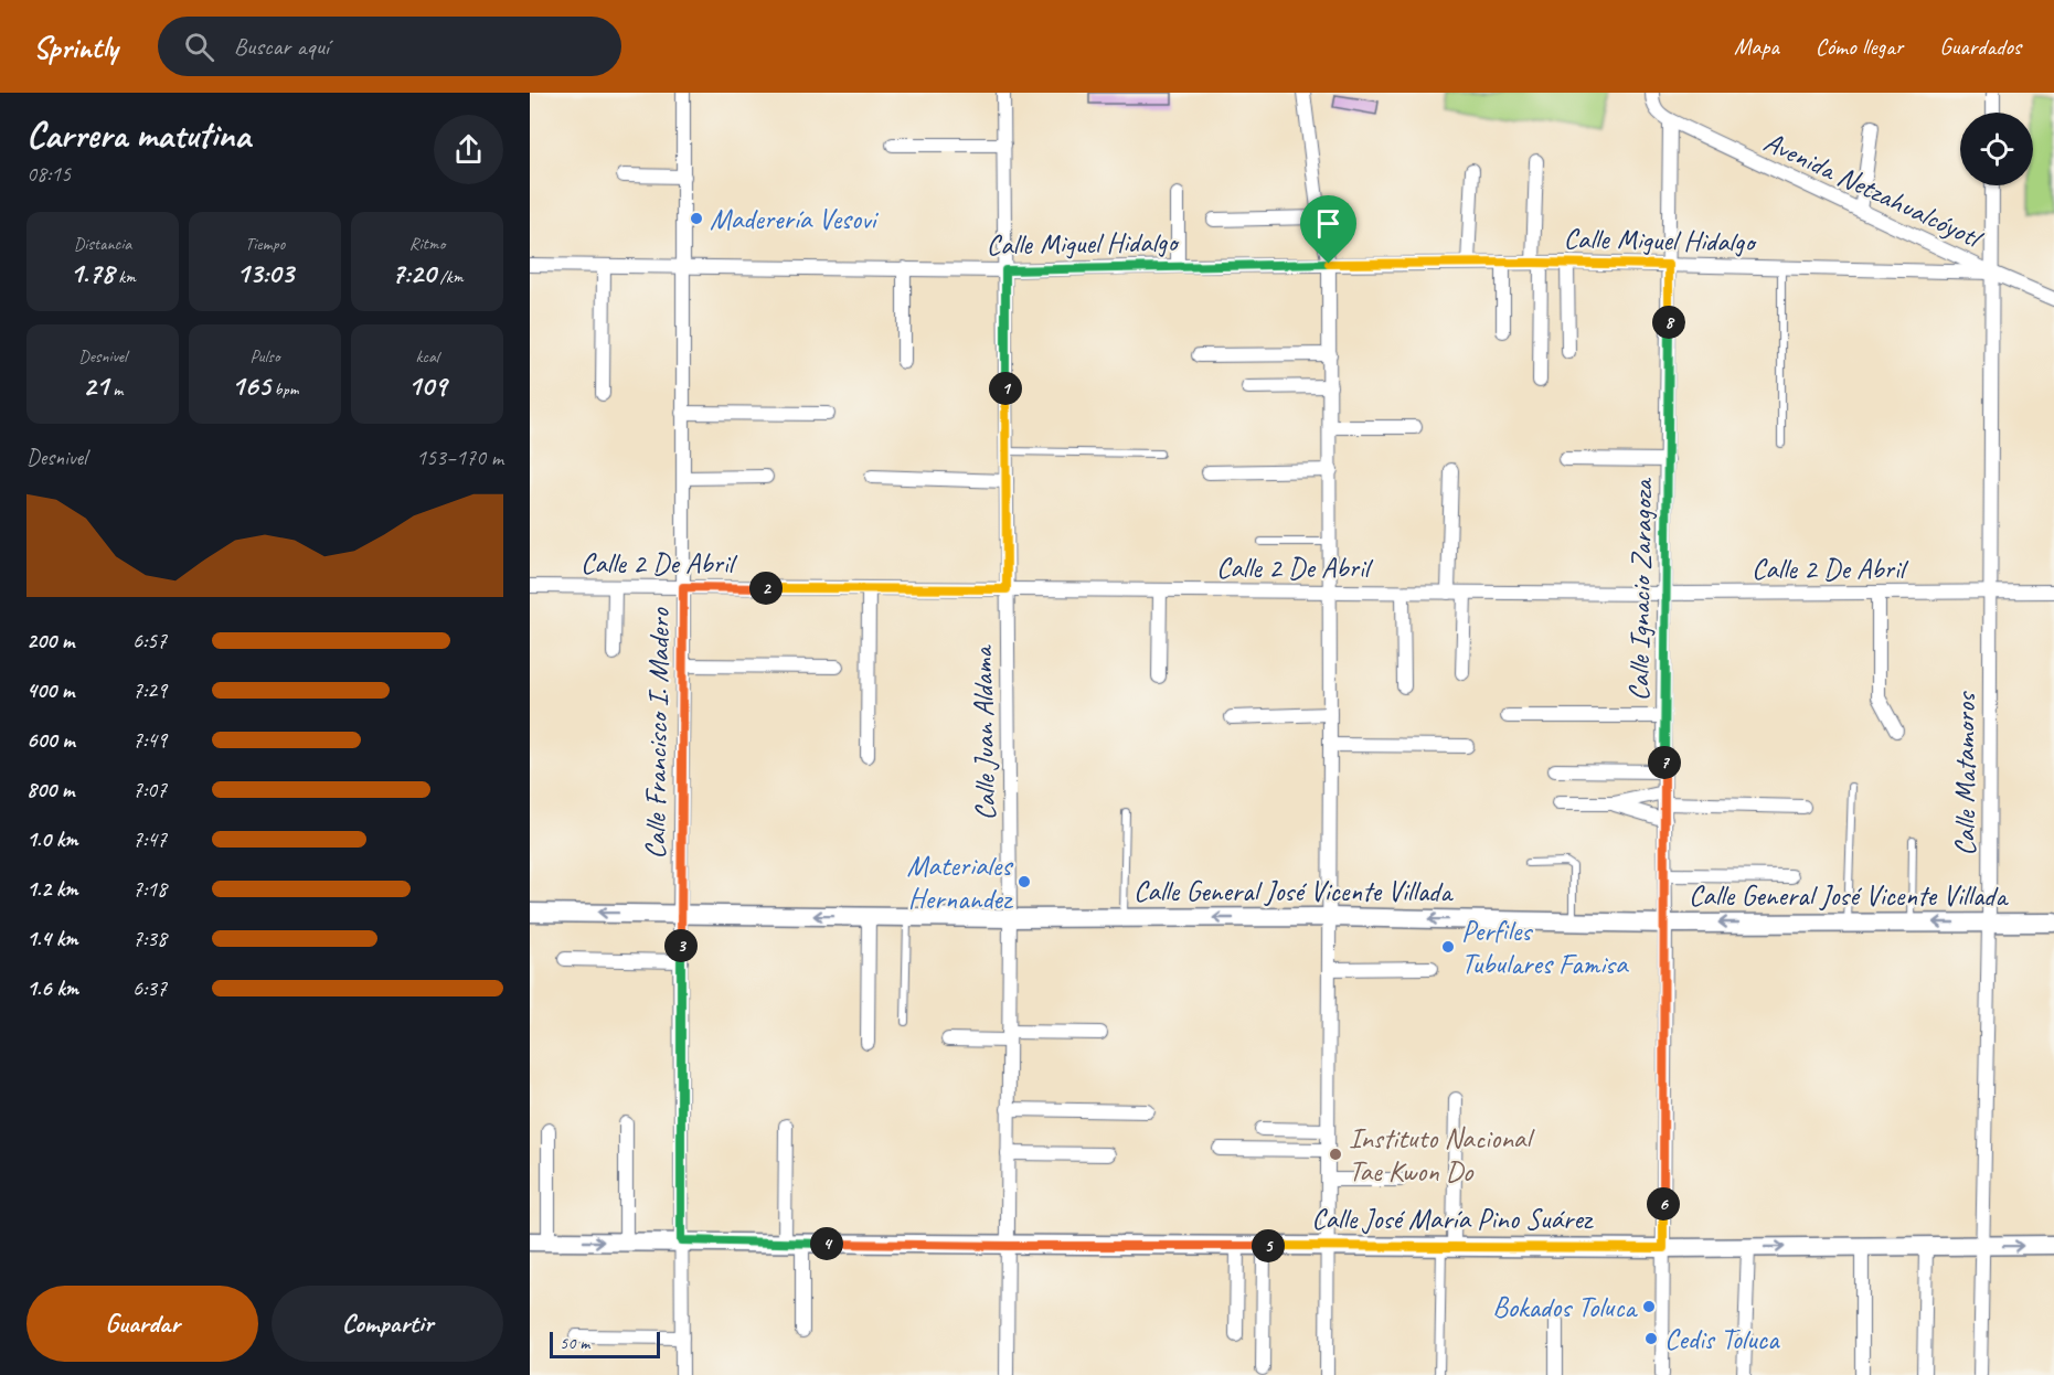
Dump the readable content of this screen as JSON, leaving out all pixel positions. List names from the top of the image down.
{
  "streets": {
    "main road": ["Calle General José Vicente Villada", "Calle José María Pino Suárez"],
    "street": [
      "Avenida Netzahualcóyotl",
      "Calle Miguel Hidalgo",
      "Calle 2 De Abril",
      "Calle Ignacio Zaragoza",
      "Calle Francisco I. Madero",
      "Calle Juan Aldama",
      "Calle Matamoros"
    ]
  },
  "crossings": [
    ["Avenida Netzahualcóyotl", "Calle Miguel Hidalgo"],
    ["Avenida Netzahualcóyotl", "Calle Ignacio Zaragoza"],
    ["Avenida Netzahualcóyotl", "Calle Matamoros"],
    ["Calle Miguel Hidalgo", "Calle Ignacio Zaragoza"],
    ["Calle Miguel Hidalgo", "Calle Francisco I. Madero"],
    ["Calle Miguel Hidalgo", "Calle Juan Aldama"],
    ["Calle Miguel Hidalgo", "Calle Matamoros"],
    ["Calle 2 De Abril", "Calle Ignacio Zaragoza"],
    ["Calle 2 De Abril", "Calle Francisco I. Madero"],
    ["Calle 2 De Abril", "Calle Juan Aldama"],
    ["Calle 2 De Abril", "Calle Matamoros"],
    ["Calle Ignacio Zaragoza", "Calle General José Vicente Villada"],
    ["Calle Ignacio Zaragoza", "Calle José María Pino Suárez"],
    ["Calle Francisco I. Madero", "Calle General José Vicente Villada"],
    ["Calle Francisco I. Madero", "Calle José María Pino Suárez"],
    ["Calle Juan Aldama", "Calle General José Vicente Villada"],
    ["Calle Juan Aldama", "Calle José María Pino Suárez"],
    ["Calle Matamoros", "Calle General José Vicente Villada"],
    ["Calle Matamoros", "Calle José María Pino Suárez"]
  ],
  "one_way": ["Calle General José Vicente Villada"],
  "places": [
    "Maderería Vesovi",
    "Materiales Hernandez",
    "Perfiles Tubulares Famisa",
    "Instituto Nacional Tae Kwon Do",
    "Bokados Toluca",
    "Cedis Toluca"
  ],
  "scale_bar": "50 m",
  "page": {
    "header": "Sprintly",
    "search": "Buscar aquí",
    "nav": ["Mapa", "Cómo llegar", "Guardados"],
    "heading": ["Carrera matutina", "08:15"],
    "stats": [
      ["Distancia", "1.78 km"],
      ["Tiempo", "13:03"],
      ["Ritmo", "7:20 /km"],
      ["Desnivel", "21 m"],
      ["Pulso", "165 bpm"],
      ["kcal", "109"]
    ],
    "pins": [
      "8",
      "1",
      "2",
      "7",
      "3",
      "6",
      "4",
      "5"
    ],
    "chart": ["Desnivel", "153–170 m"],
    "list": [
      {
        "name": "200 m",
        "note": "6:57"
      },
      {
        "name": "400 m",
        "note": "7:29"
      },
      {
        "name": "600 m",
        "note": "7:49"
      },
      {
        "name": "800 m",
        "note": "7:07"
      },
      {
        "name": "1.0 km",
        "note": "7:47"
      },
      {
        "name": "1.2 km",
        "note": "7:18"
      },
      {
        "name": "1.4 km",
        "note": "7:38"
      },
      {
        "name": "1.6 km",
        "note": "6:37"
      }
    ],
    "buttons": ["Guardar", "Compartir"],
    "scale": "50 m"
  }
}
